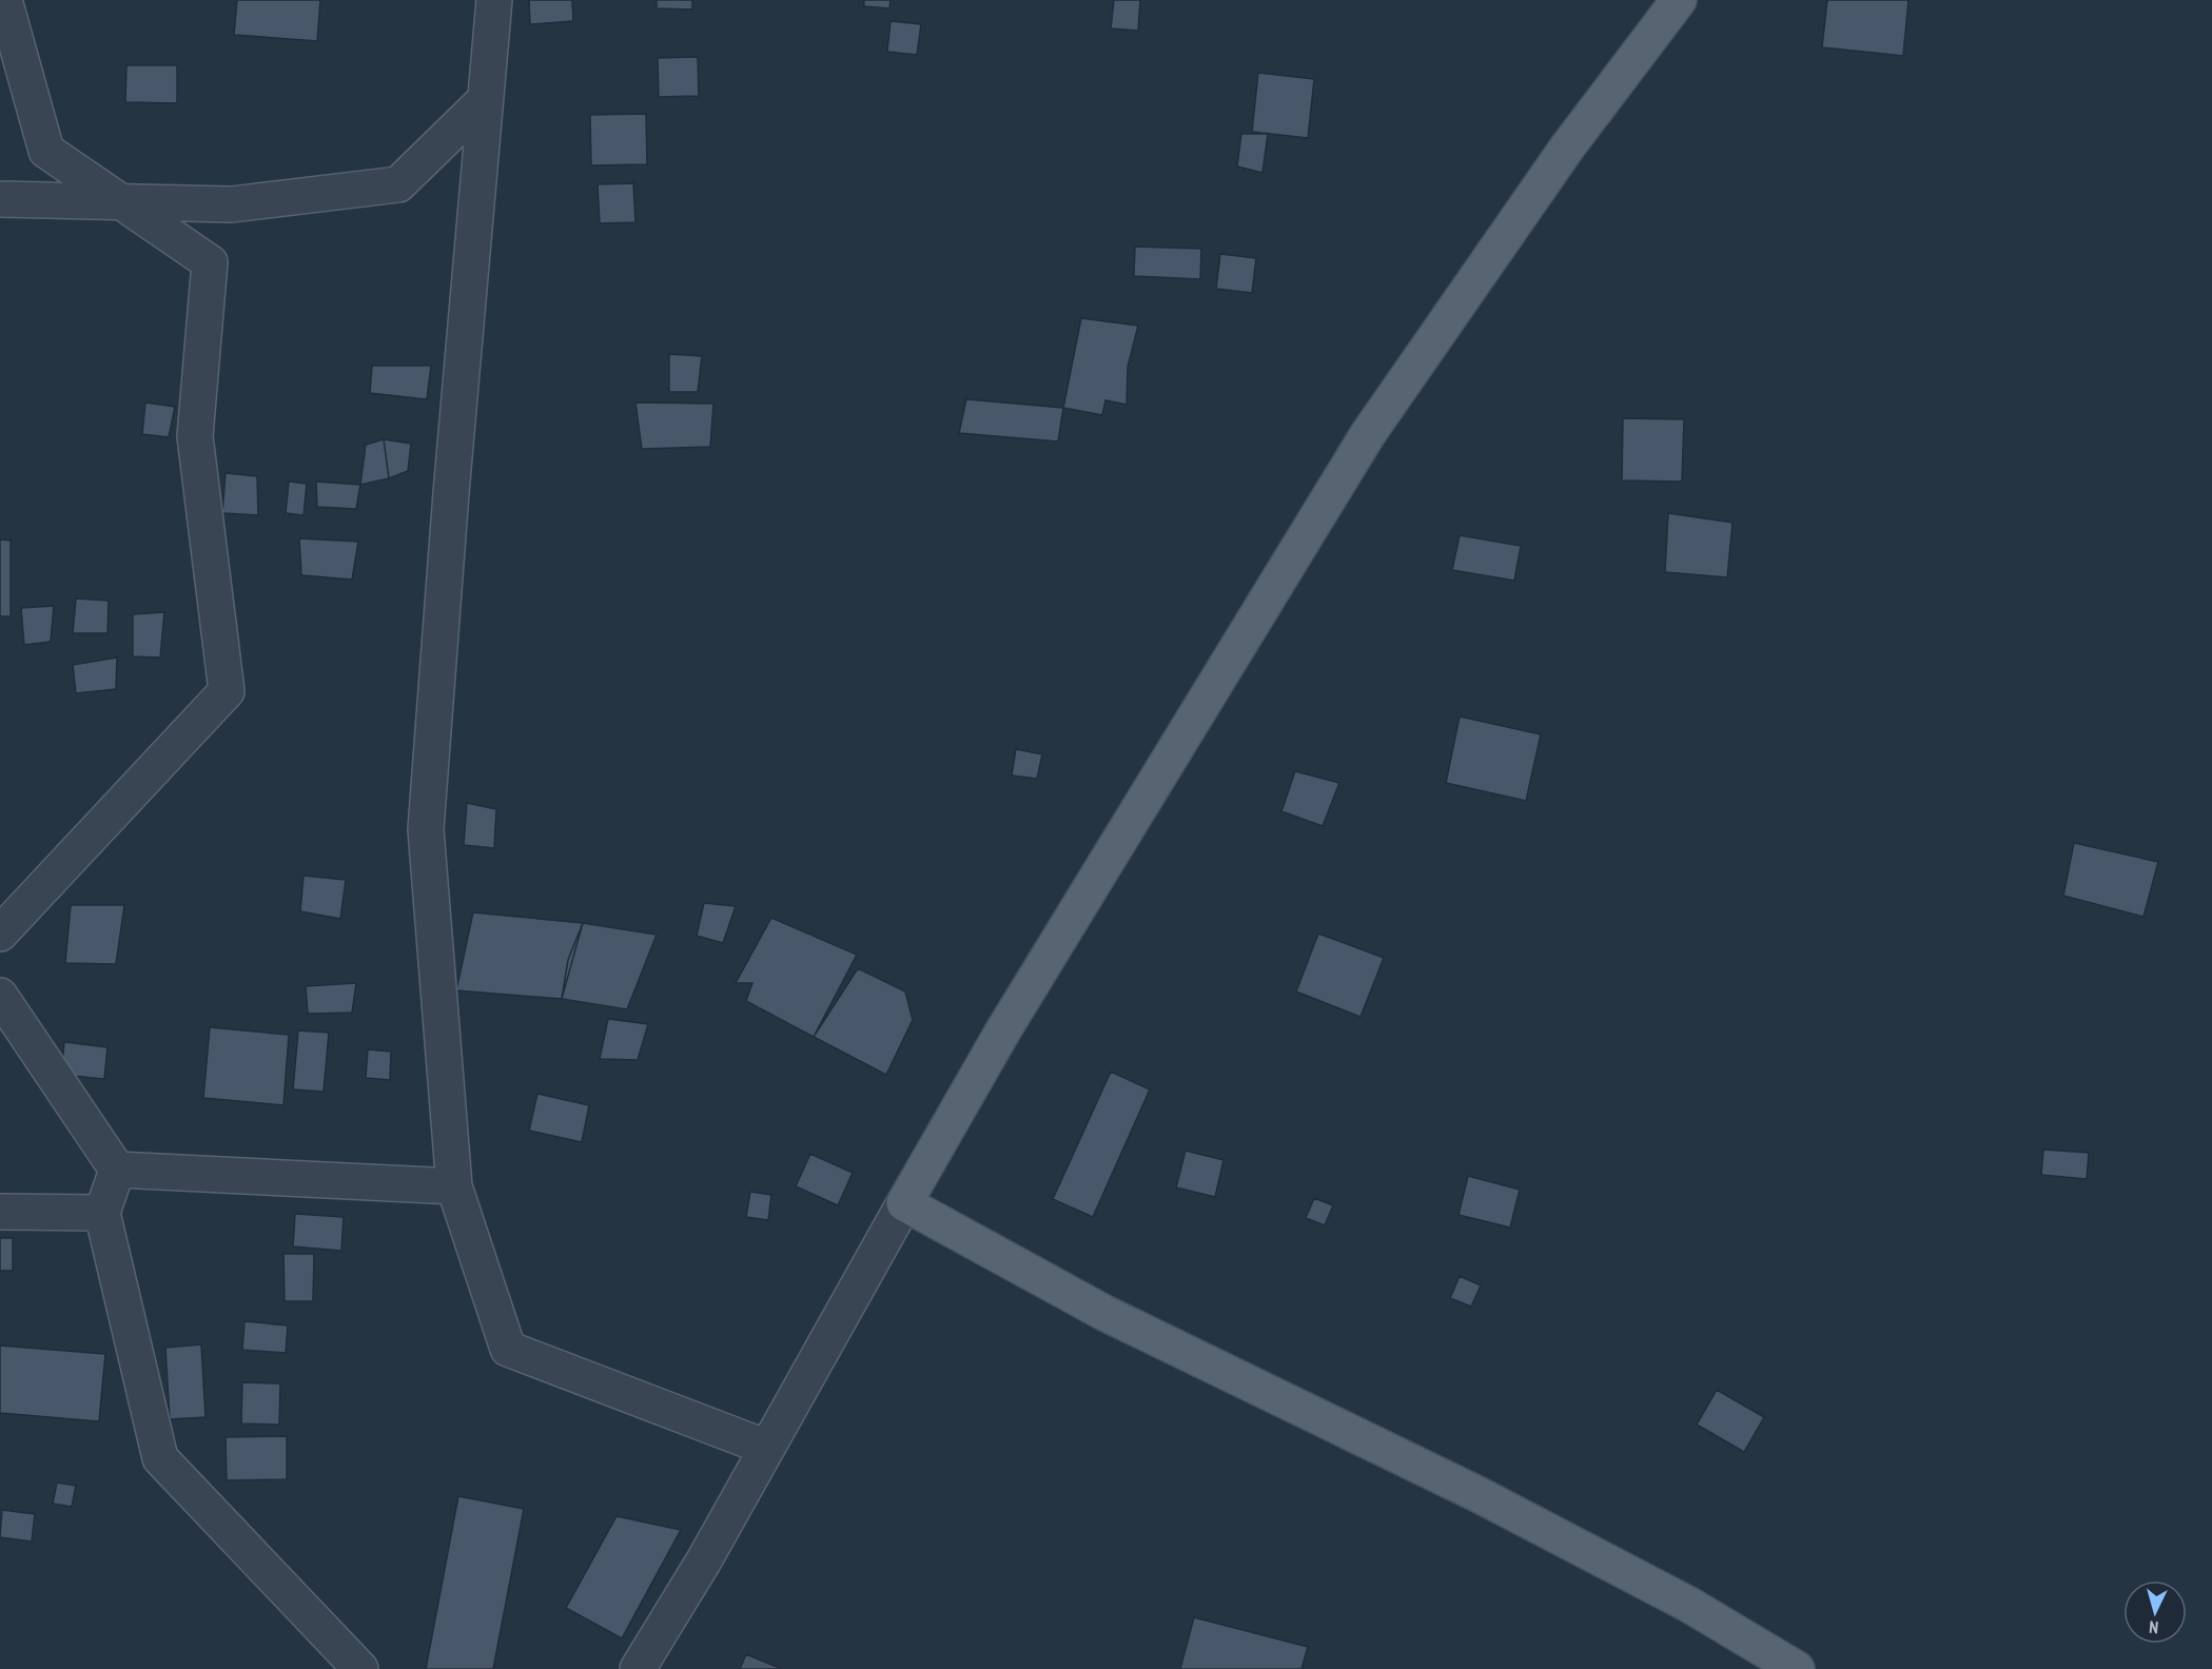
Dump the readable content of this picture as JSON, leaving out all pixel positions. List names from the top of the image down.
{
  "north": "bottom"
}
